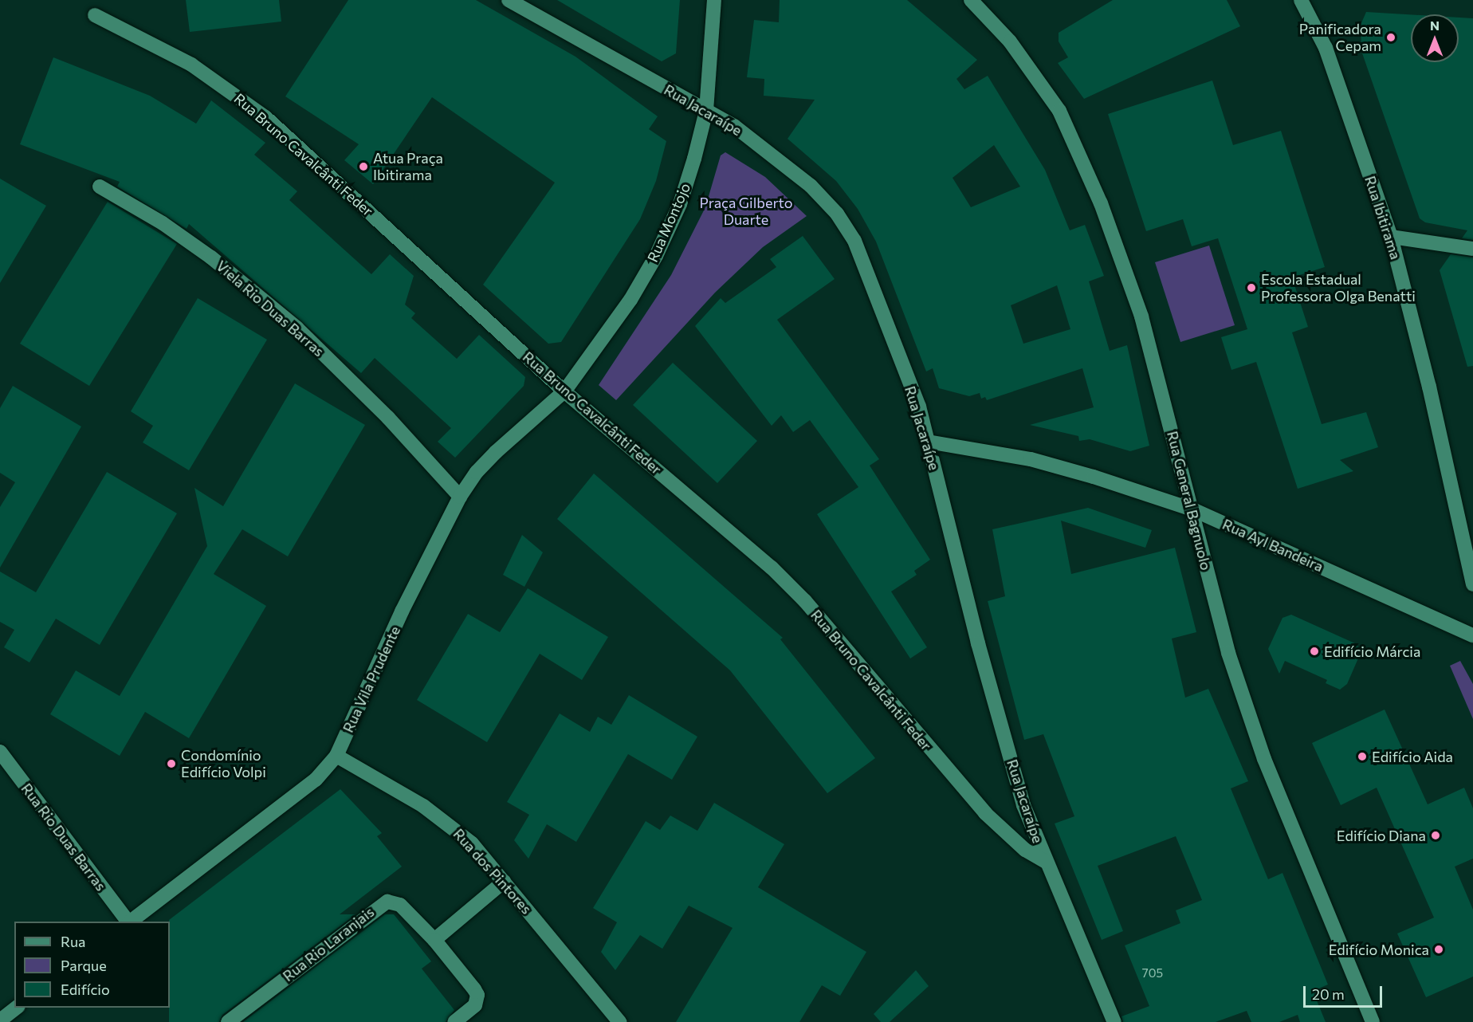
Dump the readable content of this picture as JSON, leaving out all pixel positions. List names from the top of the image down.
{
  "streets": {
    "street": [
      "Rua Jacaraípe",
      "Rua Bruno Cavalcânti Feder",
      "Rua Ibitirama",
      "Rua Montojo",
      "Viela Rio Duas Barras",
      "Rua General Bagnuolo",
      "Rua Ayl Bandeira",
      "Rua Vila Prudente",
      "Rua Rio Duas Barras",
      "Rua dos Pintores",
      "Rua Rio Laranjais"
    ]
  },
  "crossings": [
    ["Rua Jacaraípe", "Rua Bruno Cavalcânti Feder"],
    ["Rua Jacaraípe", "Rua Montojo"],
    ["Rua Jacaraípe", "Rua Ayl Bandeira"],
    ["Rua Bruno Cavalcânti Feder", "Rua Montojo"],
    ["Rua Bruno Cavalcânti Feder", "Rua Vila Prudente"],
    ["Rua Montojo", "Rua Vila Prudente"],
    ["Viela Rio Duas Barras", "Rua Vila Prudente"],
    ["Rua General Bagnuolo", "Rua Ayl Bandeira"],
    ["Rua Vila Prudente", "Rua dos Pintores"]
  ],
  "parks": ["Praça Gilberto Duarte"],
  "places": [
    "Panificadora Cepam",
    "Atua Praça Ibitirama",
    "Escola Estadual Professora Olga Benatti",
    "Edifício Márcia",
    "Edifício Aida",
    "Condomínio Edifício Volpi",
    "Edifício Diana",
    "Edifício Monica"
  ],
  "house_numbers": ["705"],
  "legend": ["Rua", "Parque", "Edifício"],
  "scale_bar": "20 m",
  "north": "top"
}
